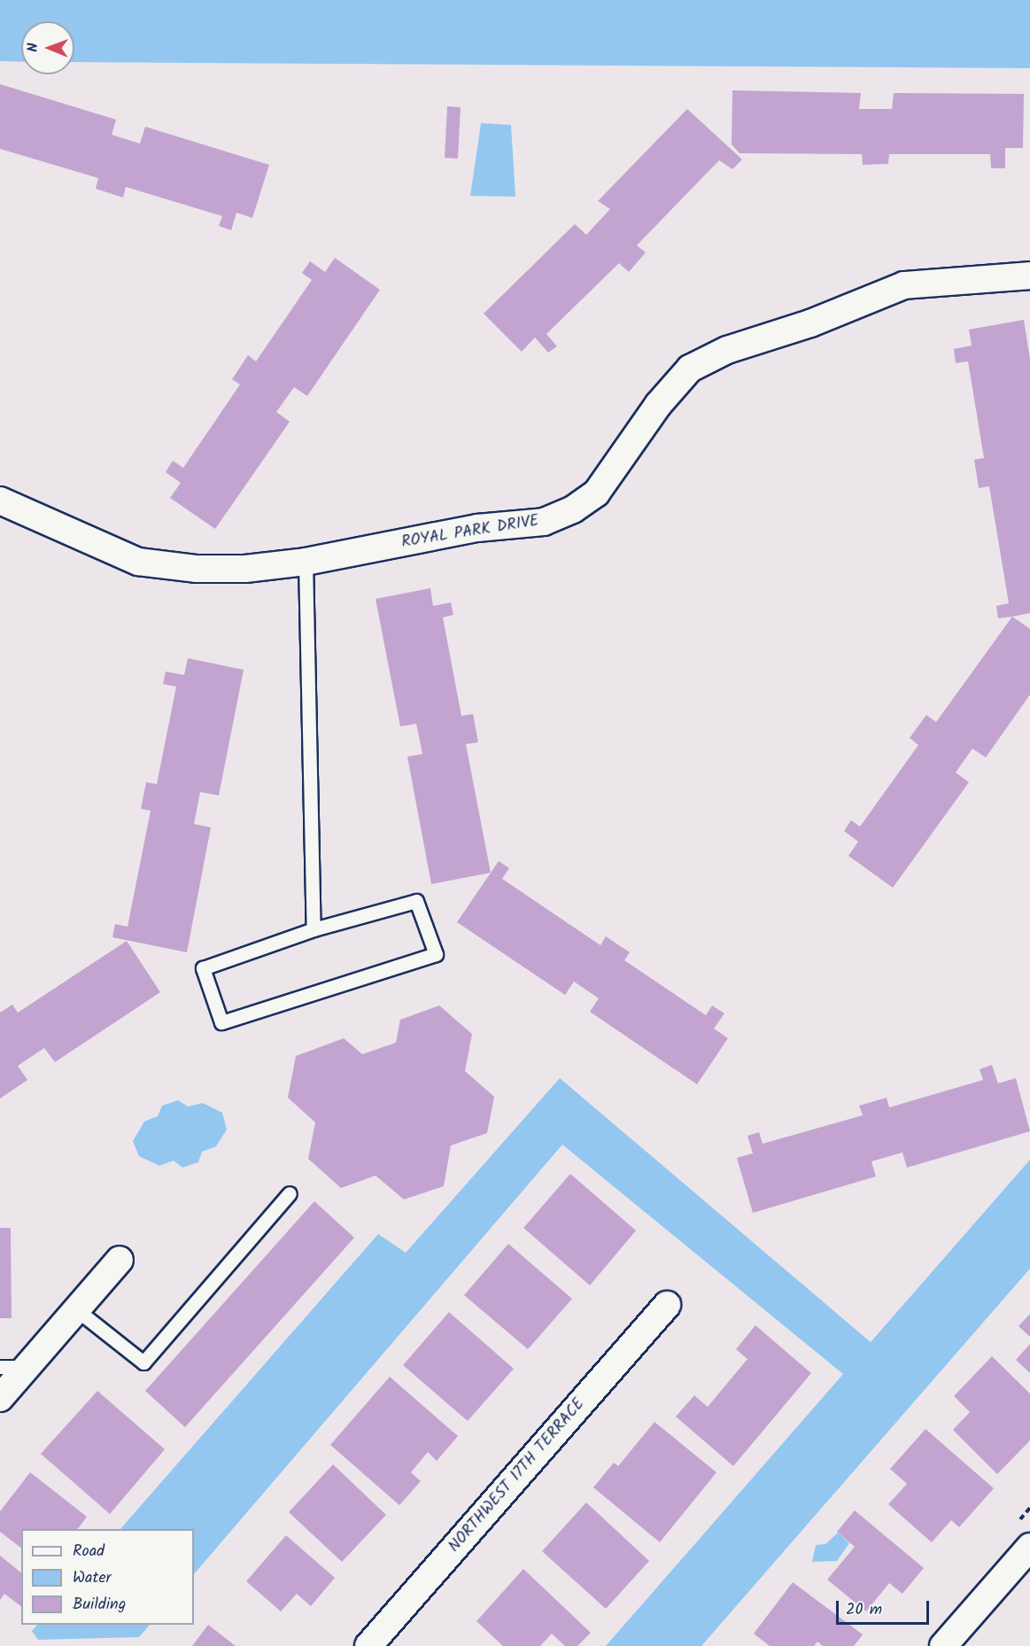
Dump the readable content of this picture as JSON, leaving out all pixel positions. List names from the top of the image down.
{
  "streets": {
    "street": ["ROYAL PARK DRIVE", "NORTHWEST 17TH TERRACE"]
  },
  "legend": ["Road", "Water", "Building"],
  "scale_bar": "20 m",
  "north": "left"
}
